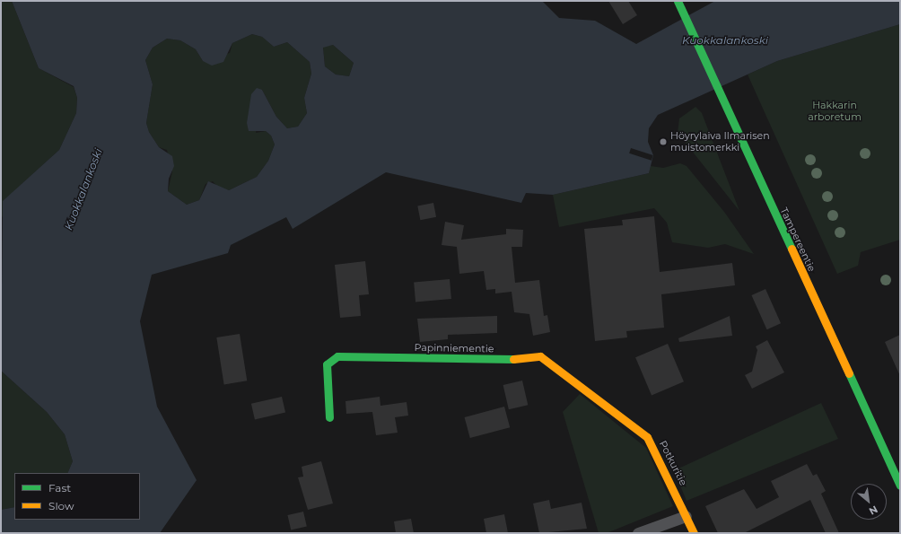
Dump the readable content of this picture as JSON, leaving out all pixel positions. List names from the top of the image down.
{
  "streets": {
    "main road": ["Tampereentie", "Papinniementie", "Potkuritie"]
  },
  "crossings": [
    ["Papinniementie", "Potkuritie"]
  ],
  "water": ["Kuokkalankoski"],
  "parks": ["Hakkarin arboretum"],
  "places": ["Höyrylaiva Ilmarisen muistomerkki"],
  "legend": ["Fast", "Slow"],
  "north": "bottom right"
}
